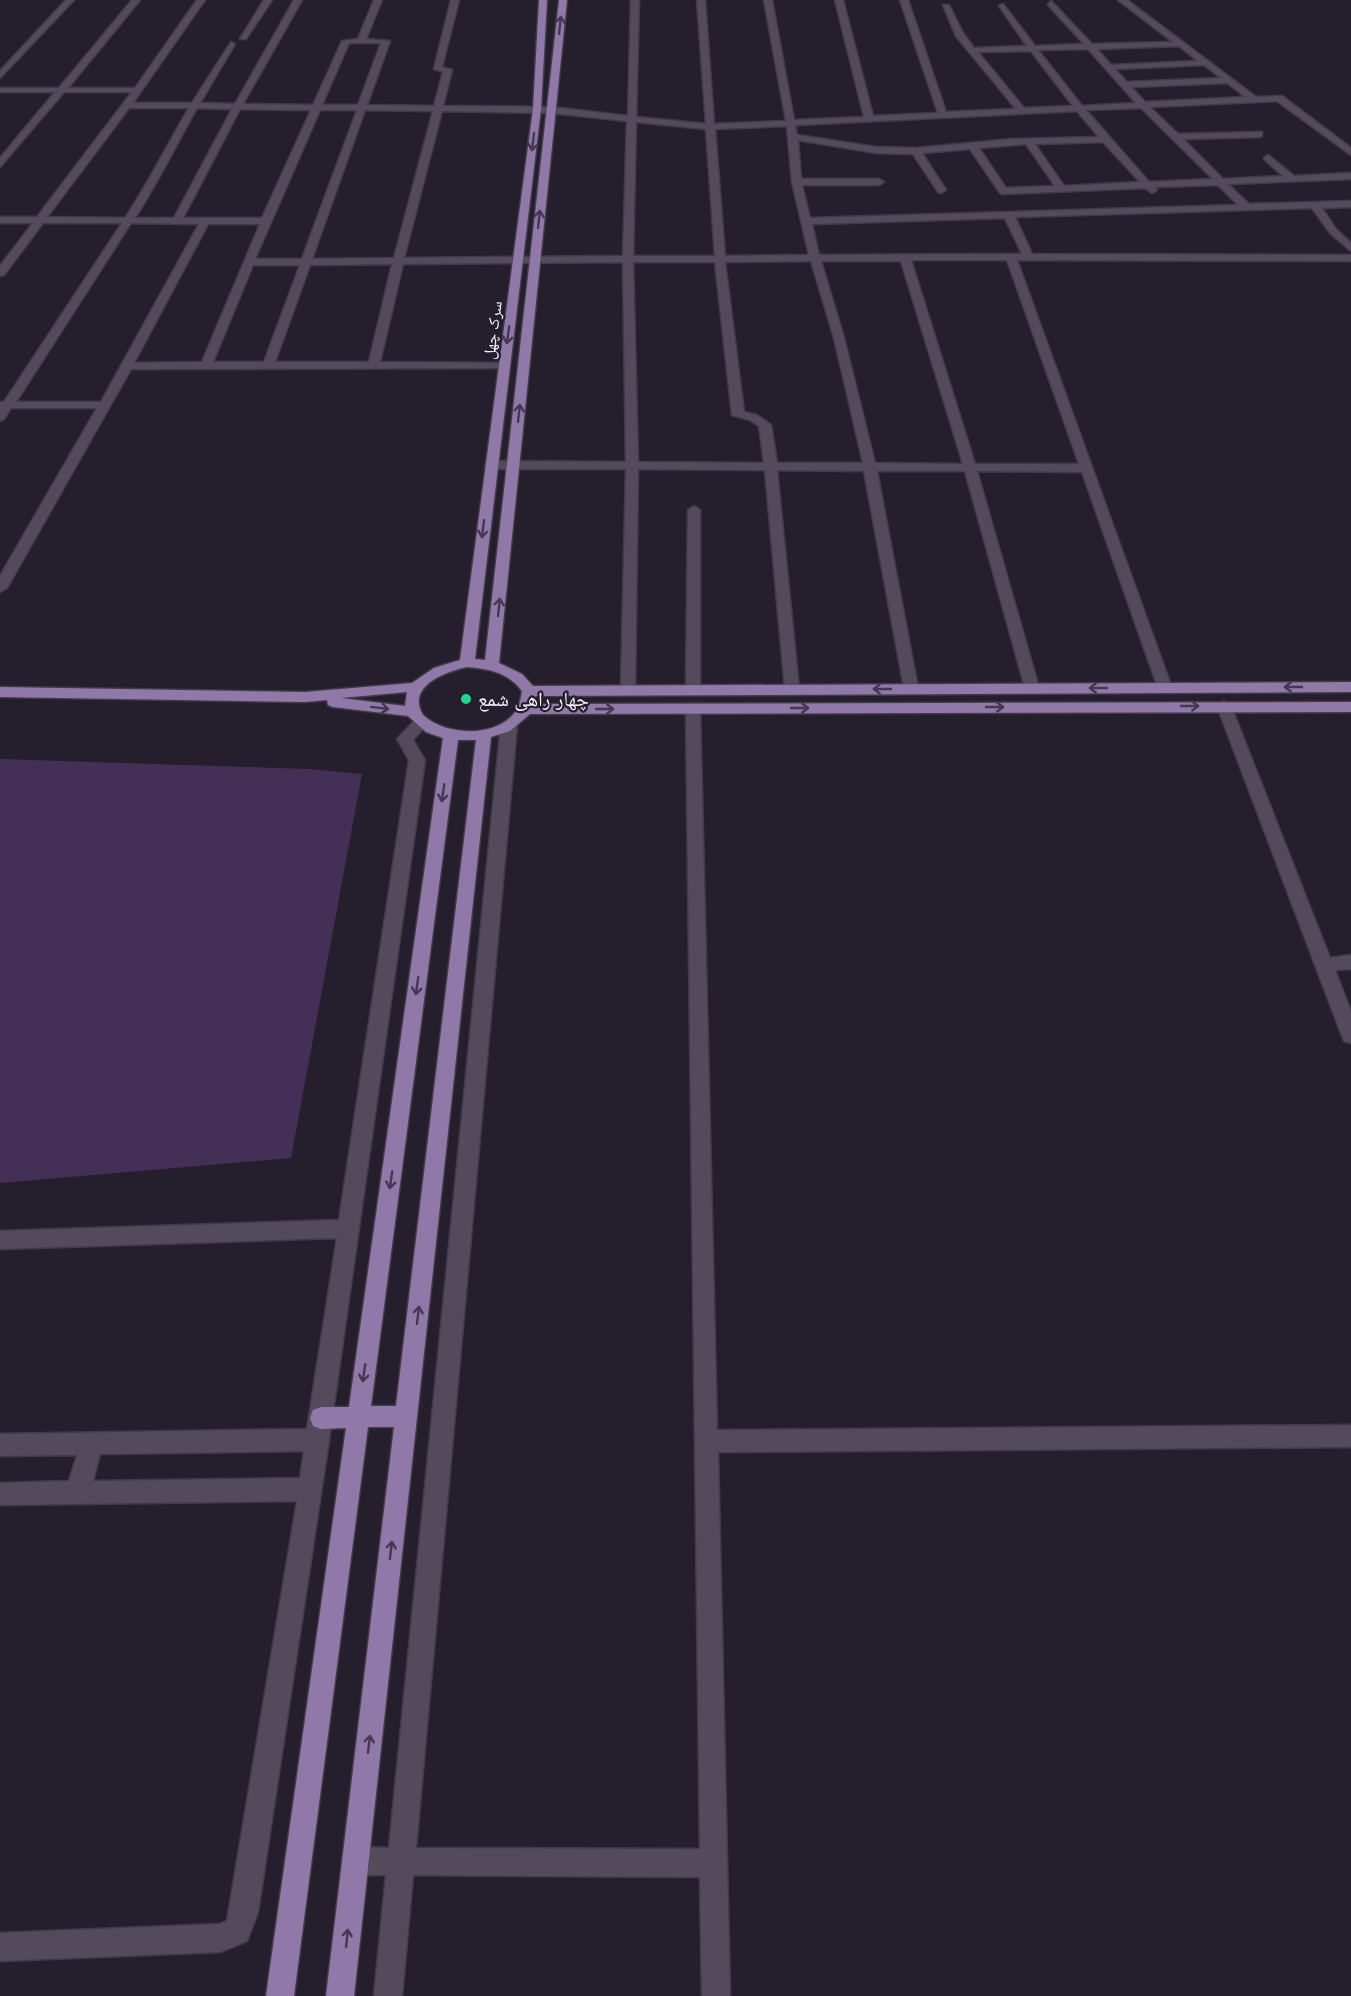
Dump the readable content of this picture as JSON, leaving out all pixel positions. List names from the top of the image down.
{
  "streets": {
    "main road": ["سرک چهل"]
  },
  "places": ["چهار راهی شمع"]
}
